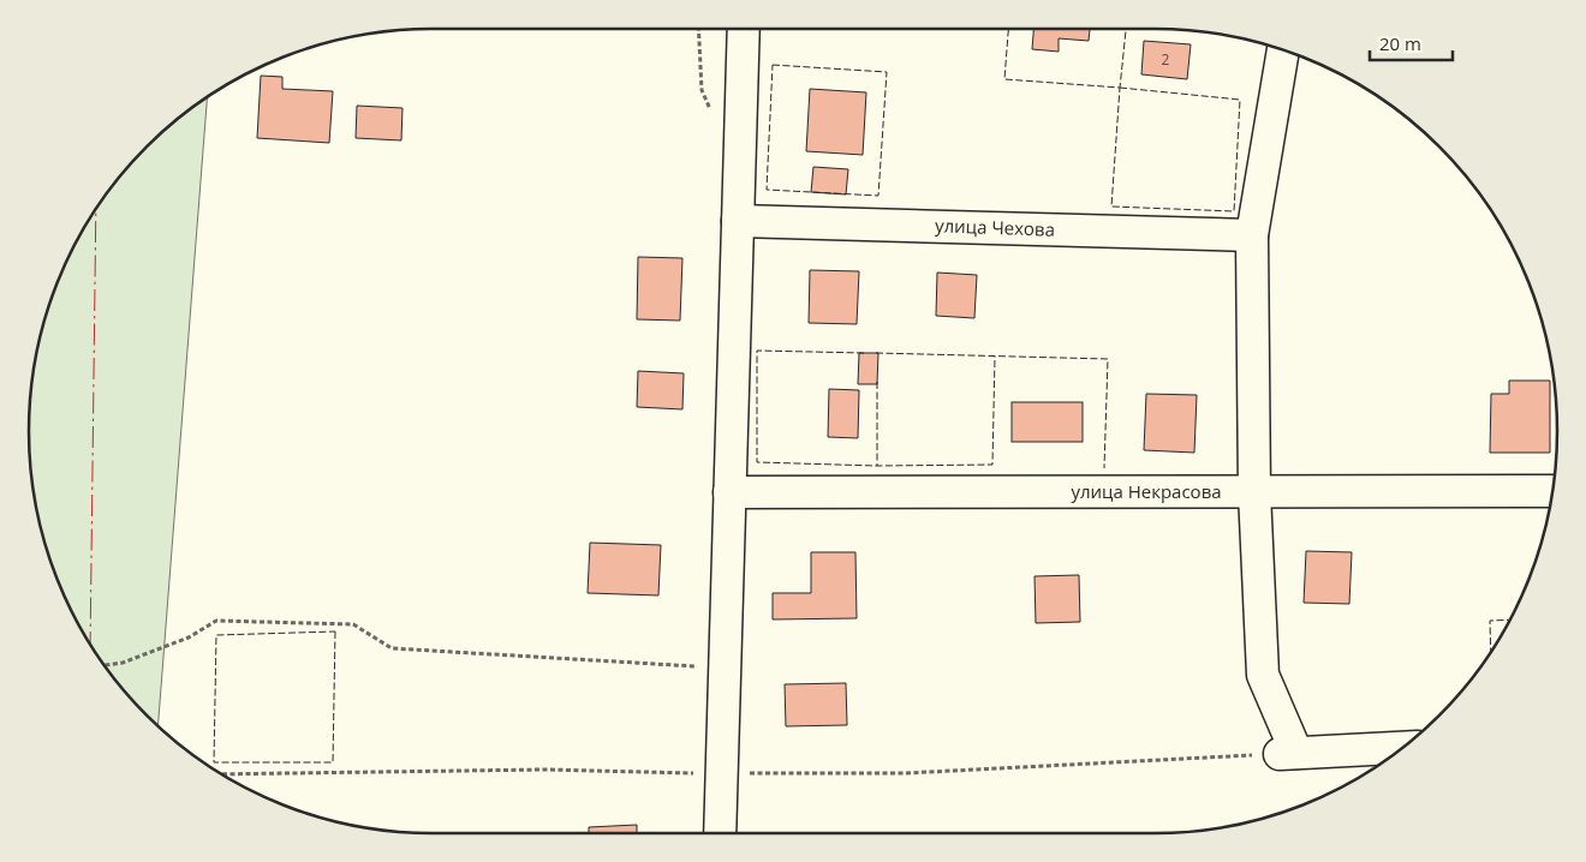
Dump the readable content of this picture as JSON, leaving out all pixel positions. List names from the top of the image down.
{
  "streets": {
    "lane": ["улица Чехова", "улица Некрасова"]
  },
  "house_numbers": ["2"],
  "scale_bar": "20 m"
}
